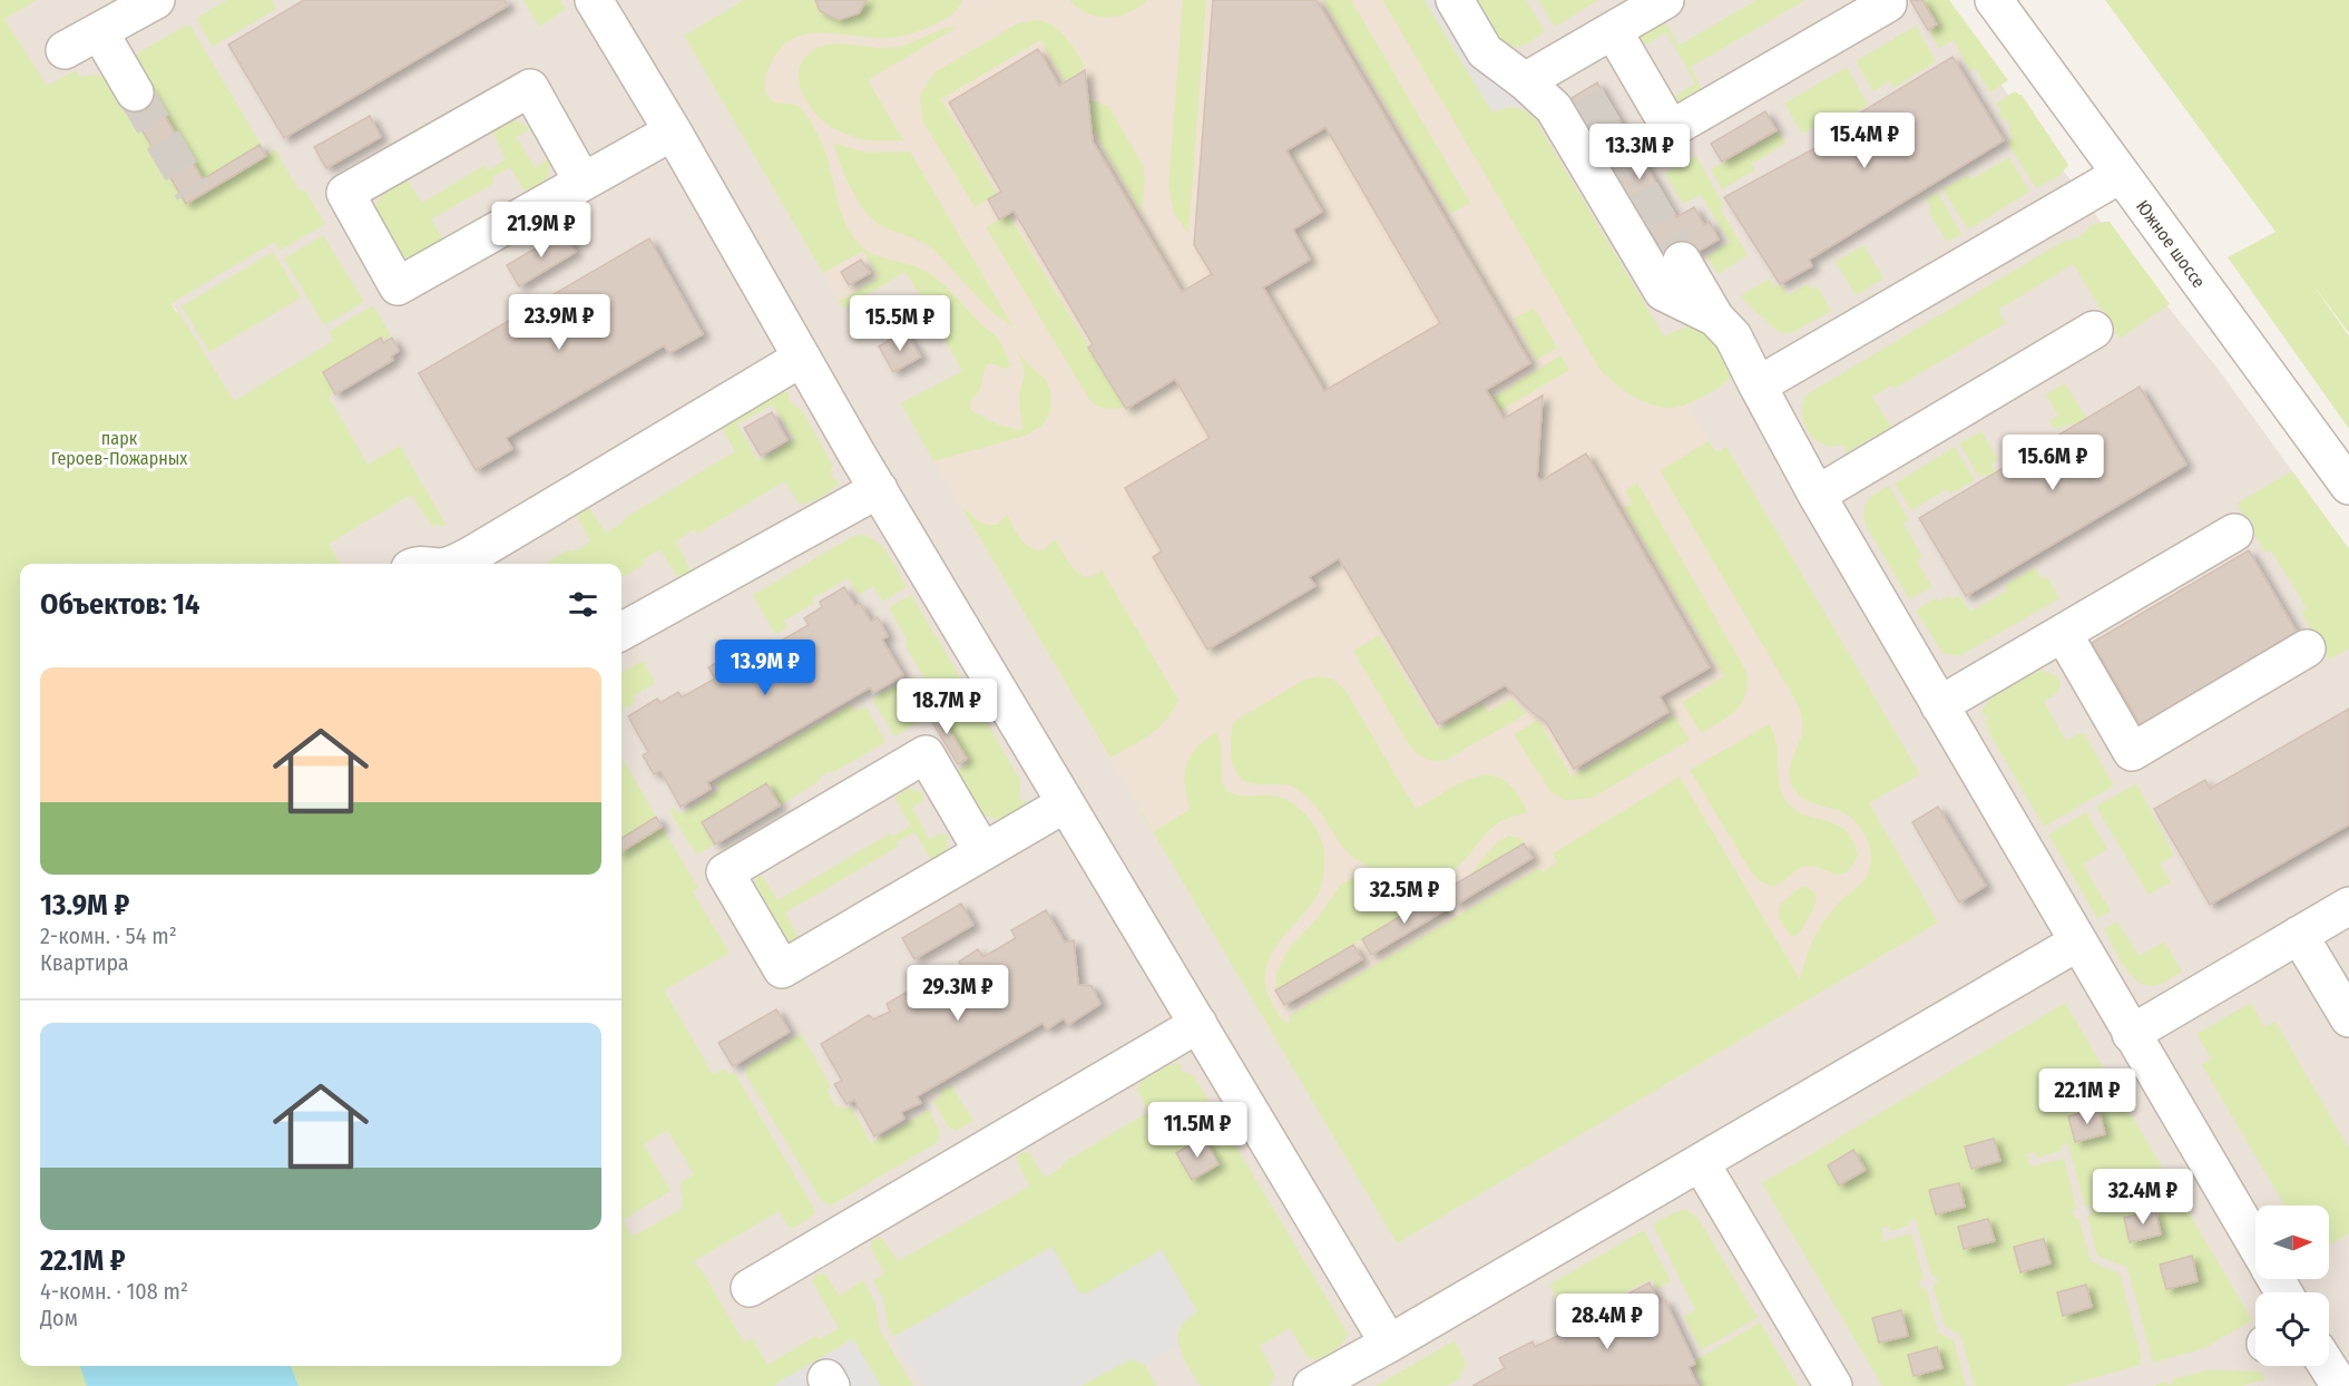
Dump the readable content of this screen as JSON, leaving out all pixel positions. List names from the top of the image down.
{
  "streets": {
    "street": ["Южное шоссе"]
  },
  "parks": ["парк Героев-Пожарных"],
  "north": "right",
  "page": {
    "price": [
      "15.4M ₽",
      "13.3M ₽",
      "21.9M ₽",
      "23.9M ₽",
      "15.5M ₽",
      "15.6M ₽",
      "13.9M ₽",
      "18.7M ₽",
      "32.5M ₽",
      "29.3M ₽",
      "22.1M ₽",
      "11.5M ₽",
      "32.4M ₽",
      "28.4M ₽"
    ],
    "heading": "Объектов: 14",
    "list": [
      {
        "name": "13.9M ₽",
        "note": "2-комн. · 54 m² · Квартира"
      },
      {
        "name": "22.1M ₽",
        "note": "4-комн. · 108 m² · Дом"
      }
    ]
  }
}
